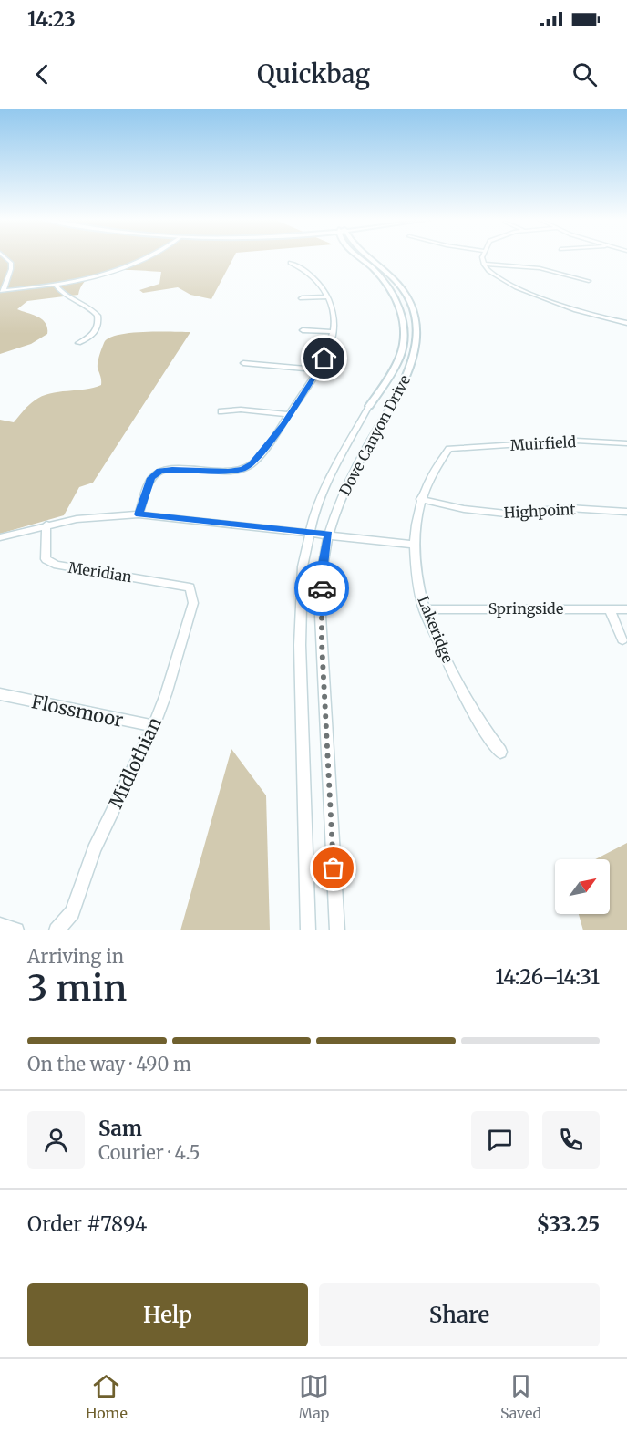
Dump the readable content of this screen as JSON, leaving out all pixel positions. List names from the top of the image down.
{
  "streets": {
    "street": [
      "Dove Canyon Drive",
      "Muirfield",
      "Highpoint",
      "Meridian",
      "Springside",
      "Lakeridge",
      "Flossmoor",
      "Midlothian"
    ]
  },
  "crossings": [
    ["Muirfield", "Lakeridge"],
    ["Highpoint", "Lakeridge"],
    ["Meridian", "Midlothian"],
    ["Springside", "Lakeridge"],
    ["Flossmoor", "Midlothian"]
  ],
  "north": "top right",
  "page": {
    "status": "14:23",
    "header": "Quickbag",
    "heading": ["3 min", "Arriving in", "14:26–14:31"],
    "panel": [
      "Sam",
      "Courier · 4.5",
      "Order #7894",
      "$33.25"
    ],
    "bar": "On the way · 490 m",
    "buttons": ["Help", "Share"],
    "tabs": ["Home", "Map", "Saved"]
  }
}
